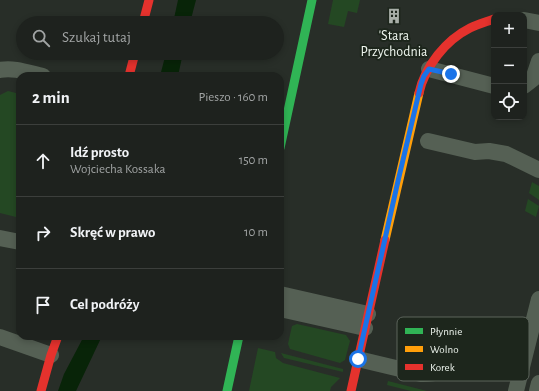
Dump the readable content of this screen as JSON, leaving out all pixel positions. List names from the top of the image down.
{
  "places": {
    "building": ["'Stara Przychodnia"]
  },
  "legend": ["Płynnie", "Wolno", "Korek"],
  "page": {
    "map_buttons": ["+", "−"],
    "search": "Szukaj tutaj",
    "heading": ["2 min", "Pieszo · 160 m"],
    "list": [
      ["Idź prosto", "Wojciecha Kossaka", "150 m"],
      ["Skręć w prawo", "10 m"],
      "Cel podróży"
    ]
  }
}
